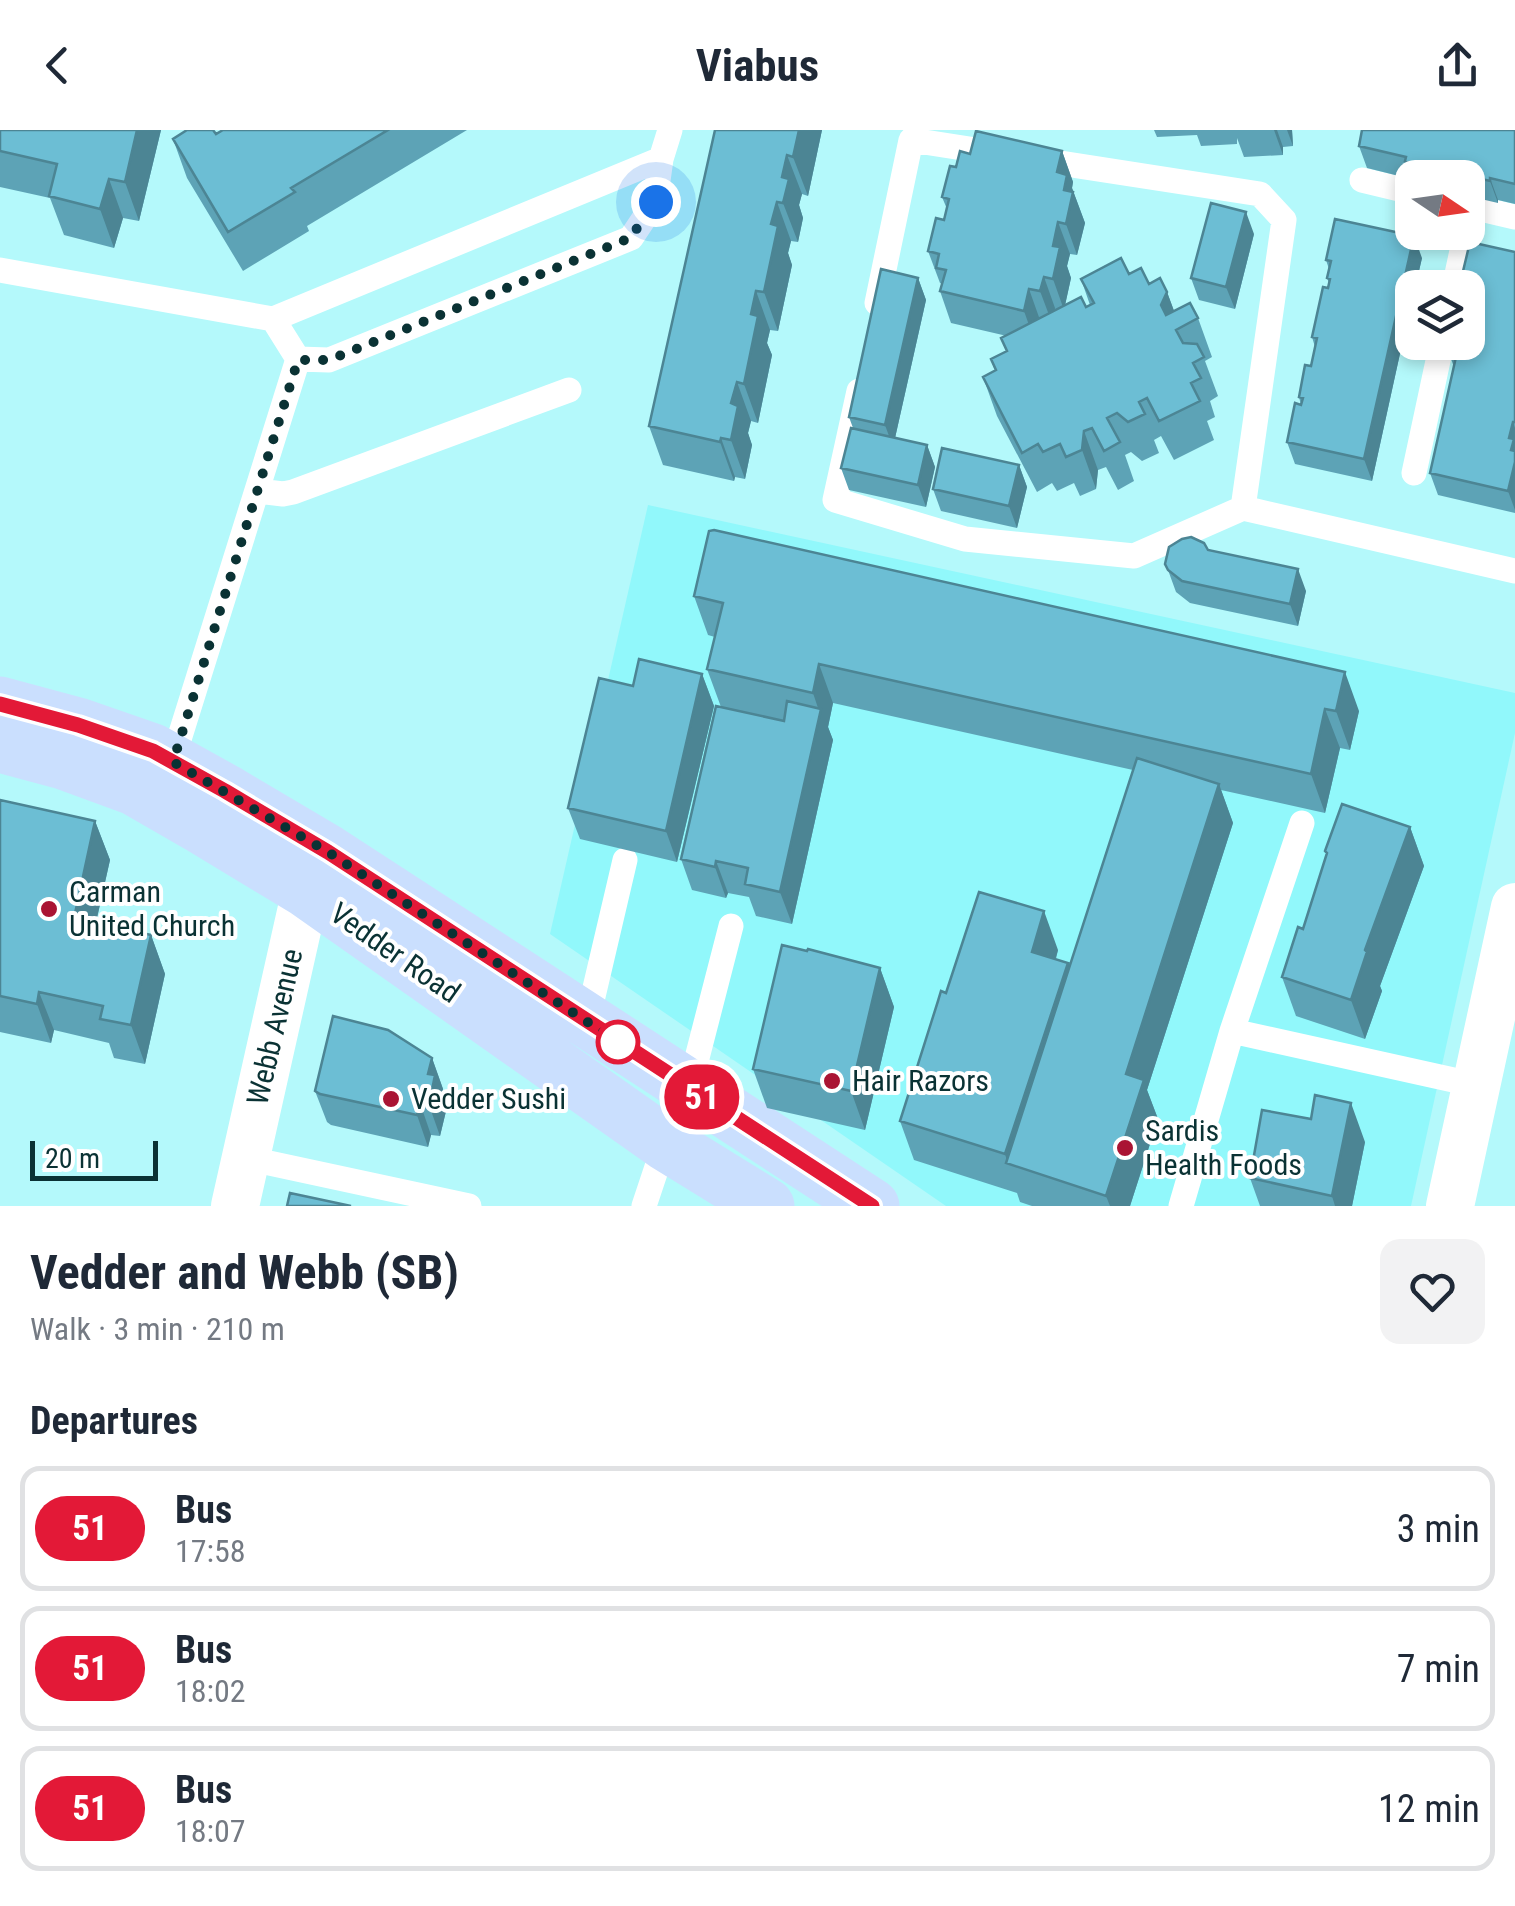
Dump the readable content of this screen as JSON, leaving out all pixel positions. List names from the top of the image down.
{
  "streets": {
    "main road": ["Vedder Road"],
    "street": ["Webb Avenue"]
  },
  "crossings": [
    ["Vedder Road", "Webb Avenue"]
  ],
  "places": [
    "Carman United Church",
    "Hair Razors",
    "Vedder Sushi",
    "Sardis Health Foods"
  ],
  "lines": ["bus line 51"],
  "scale_bar": "20 m",
  "north": "right",
  "page": {
    "header": "Viabus",
    "on_map": "51",
    "scale": "20 m",
    "heading": [
      ["Vedder and Webb (SB)", "Walk · 3 min · 210 m"],
      "Departures"
    ],
    "list": [
      {
        "mark": "51",
        "name": "Bus",
        "note": "17:58",
        "value": "3 min"
      },
      {
        "mark": "51",
        "name": "Bus",
        "note": "18:02",
        "value": "7 min"
      },
      {
        "mark": "51",
        "name": "Bus",
        "note": "18:07",
        "value": "12 min"
      }
    ]
  }
}
